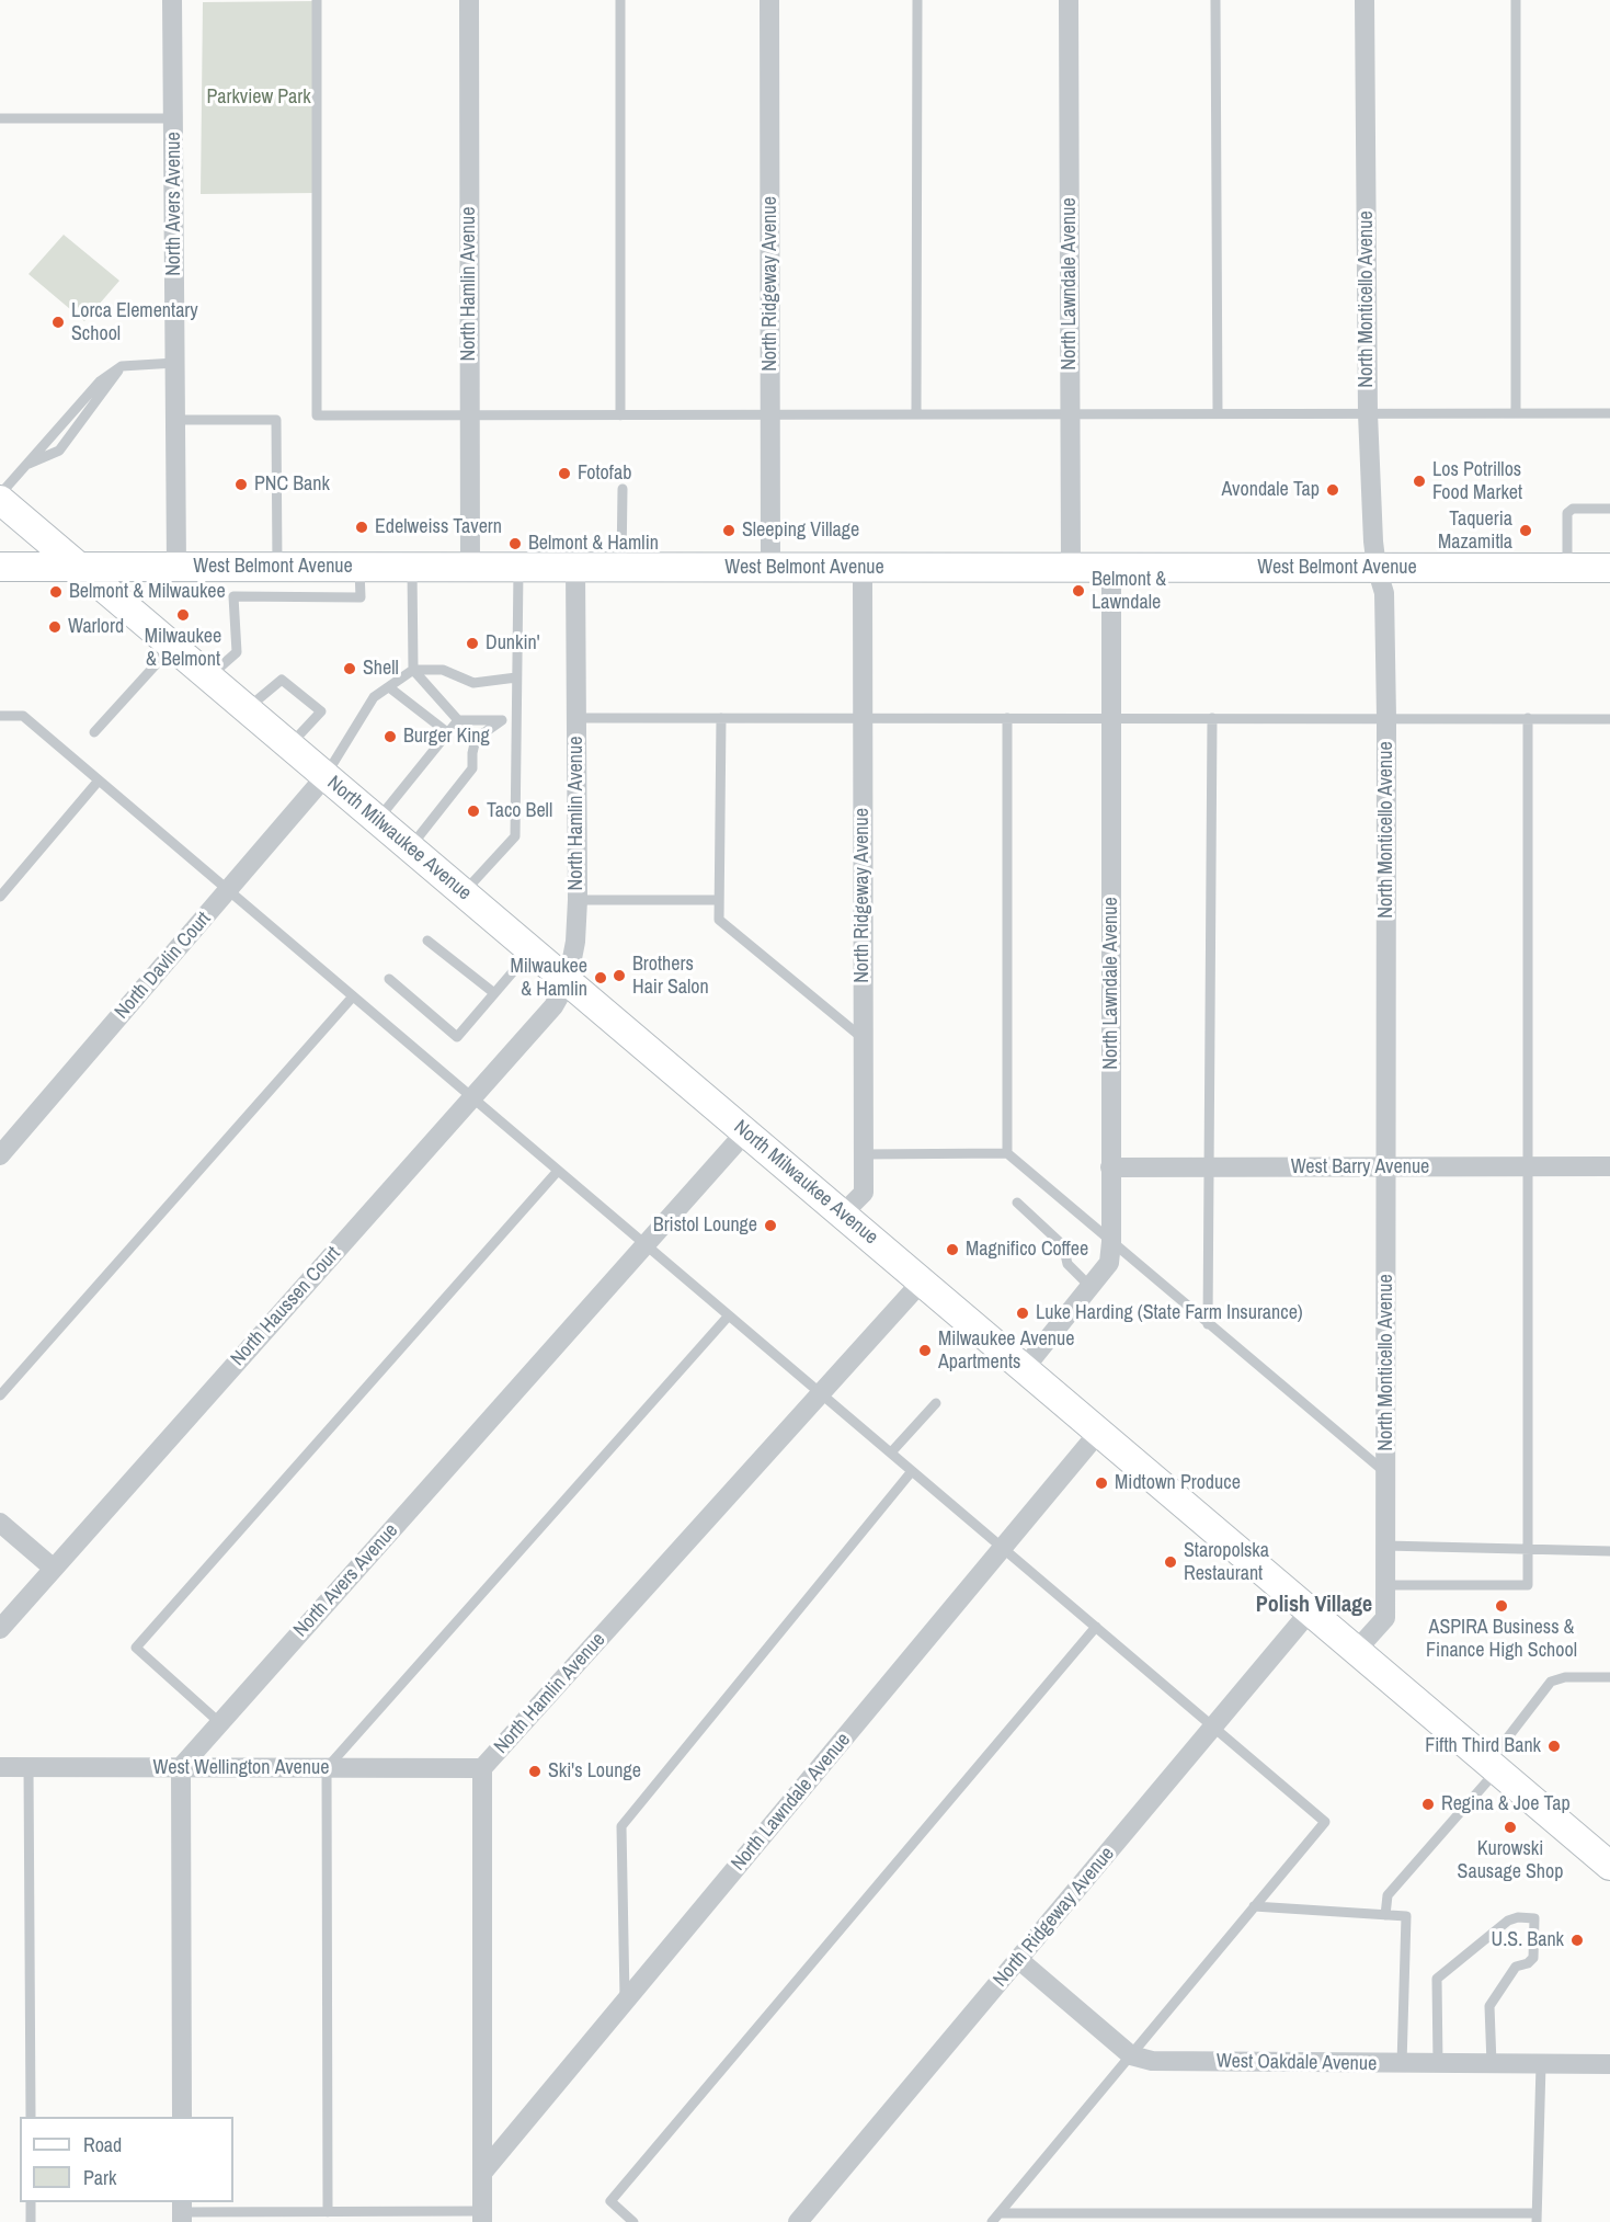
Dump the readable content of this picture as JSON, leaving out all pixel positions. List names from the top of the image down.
{
  "streets": {
    "main road": ["West Belmont Avenue", "North Milwaukee Avenue"],
    "street": [
      "North Avers Avenue",
      "North Hamlin Avenue",
      "North Ridgeway Avenue",
      "North Lawndale Avenue",
      "North Monticello Avenue",
      "North Davlin Court",
      "West Barry Avenue",
      "North Haussen Court",
      "West Wellington Avenue",
      "West Oakdale Avenue"
    ]
  },
  "crossings": [
    ["North Avers Avenue", "West Belmont Avenue"],
    ["North Avers Avenue", "North Milwaukee Avenue"],
    ["North Avers Avenue", "West Wellington Avenue"],
    ["North Hamlin Avenue", "North Lawndale Avenue"],
    ["North Hamlin Avenue", "West Belmont Avenue"],
    ["North Hamlin Avenue", "North Milwaukee Avenue"],
    ["North Hamlin Avenue", "North Haussen Court"],
    ["North Hamlin Avenue", "West Wellington Avenue"],
    ["North Ridgeway Avenue", "West Belmont Avenue"],
    ["North Ridgeway Avenue", "North Milwaukee Avenue"],
    ["North Lawndale Avenue", "West Belmont Avenue"],
    ["North Lawndale Avenue", "North Milwaukee Avenue"],
    ["North Lawndale Avenue", "West Barry Avenue"],
    ["North Monticello Avenue", "West Belmont Avenue"],
    ["North Monticello Avenue", "North Milwaukee Avenue"],
    ["North Monticello Avenue", "West Barry Avenue"],
    ["West Belmont Avenue", "North Milwaukee Avenue"],
    ["North Milwaukee Avenue", "North Davlin Court"],
    ["North Milwaukee Avenue", "North Haussen Court"]
  ],
  "districts": ["Polish Village"],
  "parks": ["Parkview Park"],
  "places": [
    "Lorca Elementary School",
    "Fotofab",
    "Los Potrillos Food Market",
    "PNC Bank",
    "Avondale Tap",
    "Edelweiss Tavern",
    "Sleeping Village",
    "Taqueria Mazamitla",
    "Belmont & Hamlin",
    "Belmont & Lawndale",
    "Belmont & Milwaukee",
    "Milwaukee & Belmont",
    "Warlord",
    "Dunkin'",
    "Shell",
    "Burger King",
    "Taco Bell",
    "Brothers Hair Salon",
    "Milwaukee & Hamlin",
    "Bristol Lounge",
    "Magnifico Coffee",
    "Luke Harding (State Farm Insurance)",
    "Milwaukee Avenue Apartments",
    "Midtown Produce",
    "Staropolska Restaurant",
    "ASPIRA Business & Finance High School",
    "Fifth Third Bank",
    "Ski's Lounge",
    "Regina & Joe Tap",
    "Kurowski Sausage Shop",
    "U.S. Bank"
  ],
  "legend": ["Road", "Park"]
}
